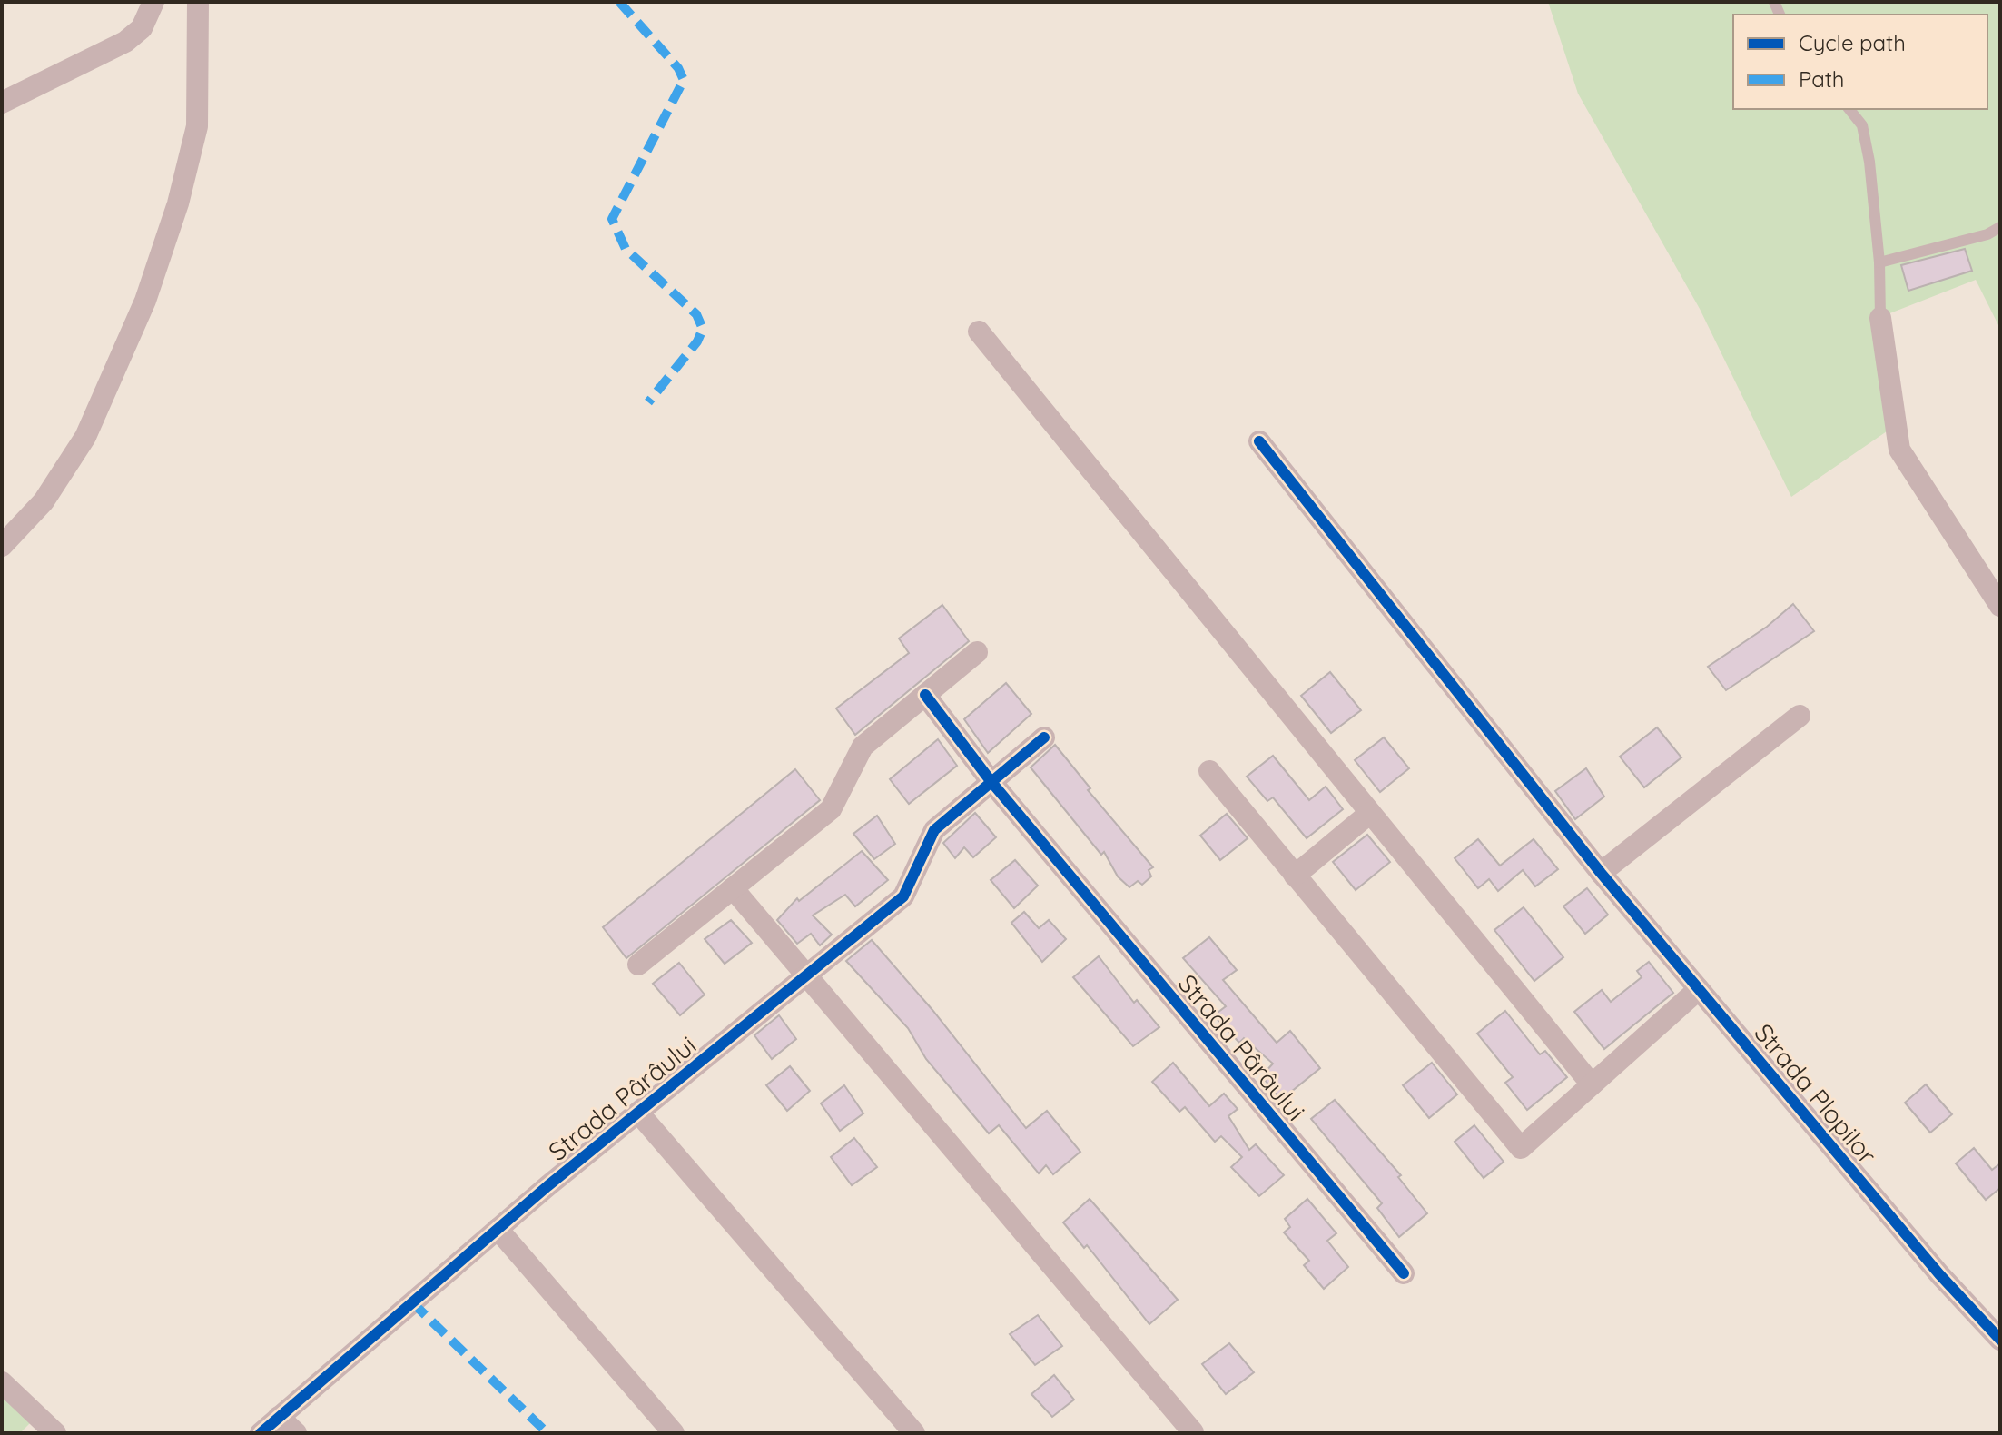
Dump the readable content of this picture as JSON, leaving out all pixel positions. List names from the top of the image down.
{
  "streets": {
    "street": ["Strada Pârâului", "Strada Plopilor"]
  },
  "legend": ["Cycle path", "Path"]
}
